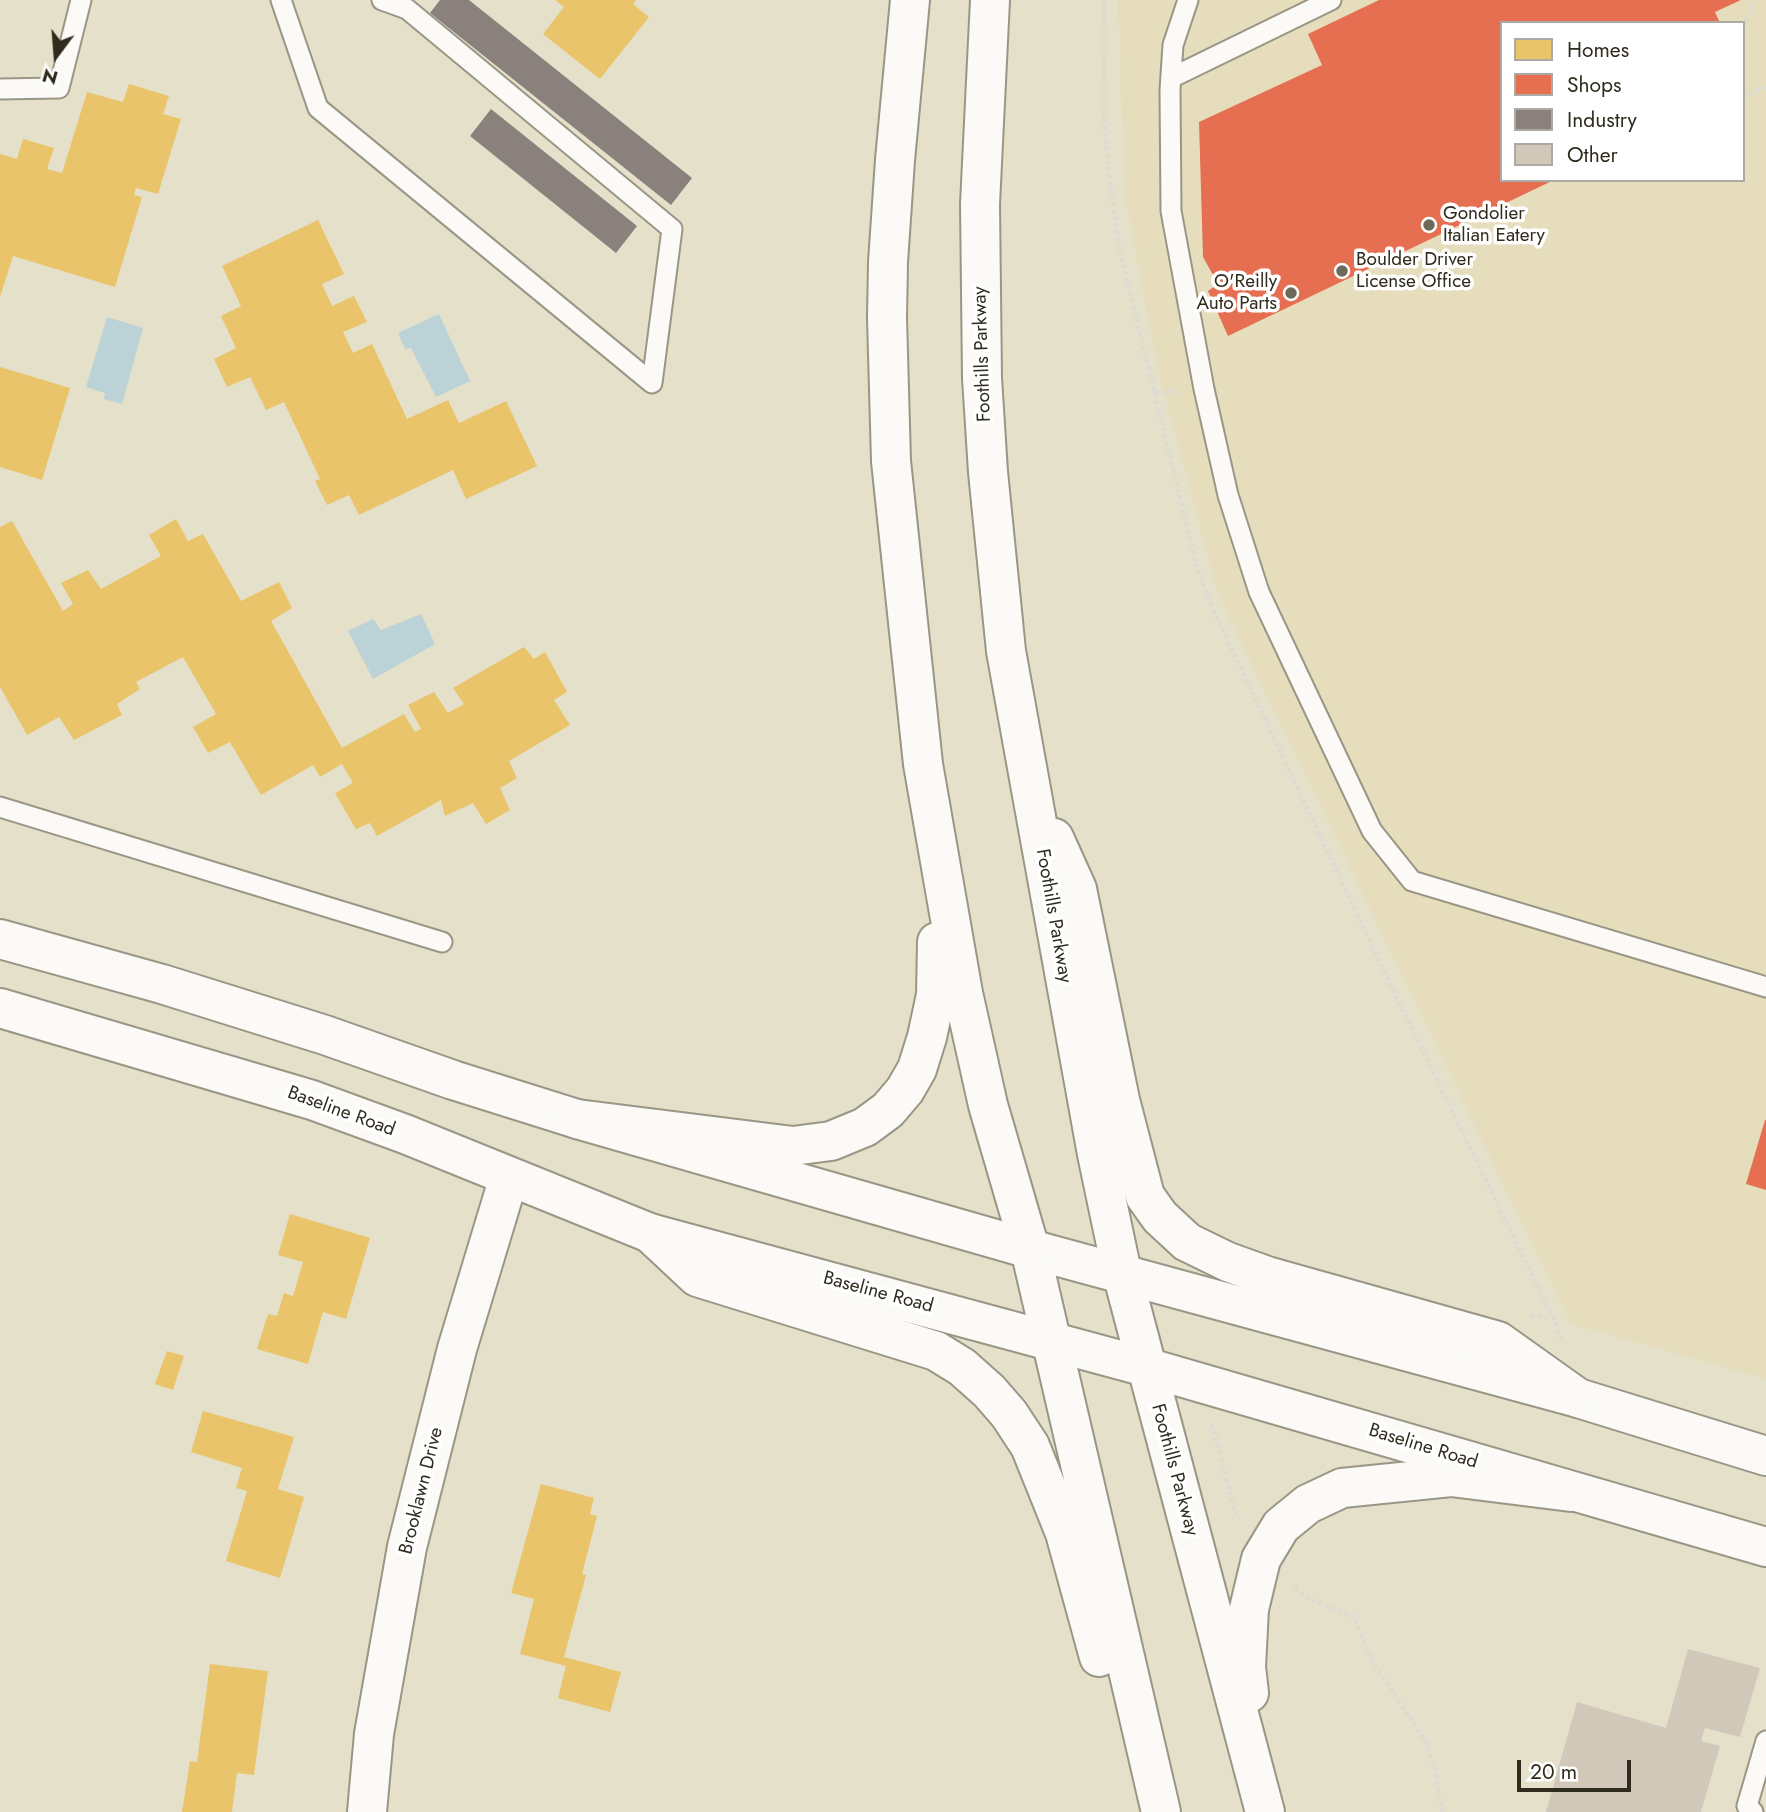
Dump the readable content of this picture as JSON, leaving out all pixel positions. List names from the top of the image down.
{
  "streets": {
    "main road": ["Foothills Parkway", "Baseline Road", "Brooklawn Drive"]
  },
  "crossings": [
    ["Foothills Parkway", "Baseline Road"],
    ["Baseline Road", "Brooklawn Drive"]
  ],
  "places": ["Gondolier Italian Eatery", "Boulder Driver License Office", "O'Reilly Auto Parts"],
  "legend": [
    "Homes",
    "Shops",
    "Industry",
    "Other"
  ],
  "scale_bar": "20 m",
  "north": "bottom"
}
